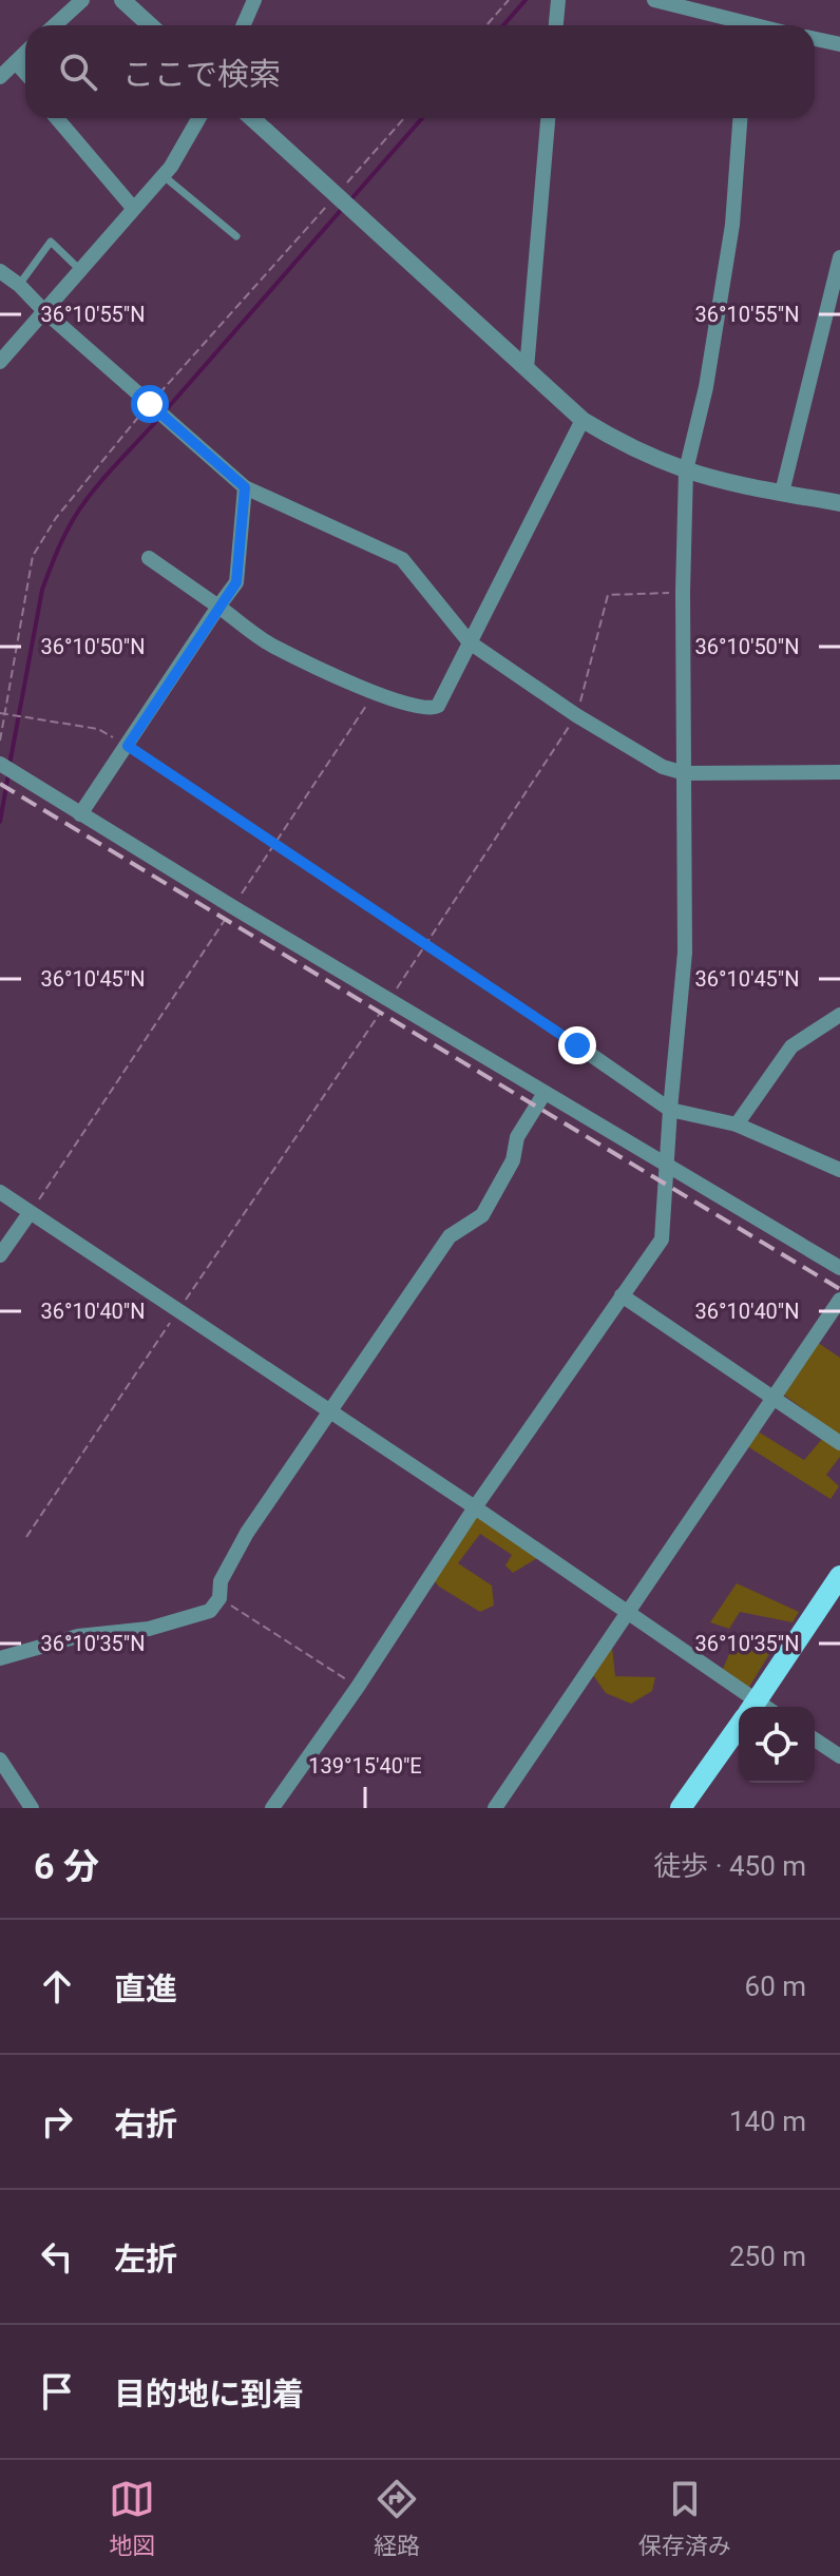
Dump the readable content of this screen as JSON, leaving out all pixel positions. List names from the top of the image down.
{
  "page": {
    "search": "ここで検索",
    "heading": ["6 分", "徒歩 · 450 m"],
    "list": [
      ["直進", "60 m"],
      ["右折", "140 m"],
      ["左折", "250 m"],
      "目的地に到着"
    ],
    "nav": ["地図", "経路", "保存済み"]
  },
  "coordinates": [
    "36°10'55\"N",
    "36°10'50\"N",
    "36°10'45\"N",
    "36°10'40\"N",
    "36°10'35\"N",
    "139°15'40\"E"
  ]
}
